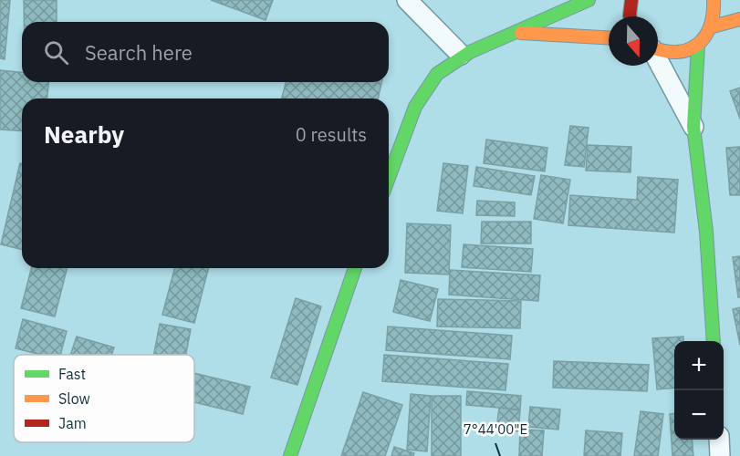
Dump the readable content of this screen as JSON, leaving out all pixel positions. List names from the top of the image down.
{
  "legend": ["Fast", "Slow", "Jam"],
  "north": "bottom",
  "page": {
    "search": "Search here",
    "heading": ["Nearby", "0 results"],
    "map_buttons": ["+", "−"]
  },
  "coordinates": ["7°44'00\"E"]
}
